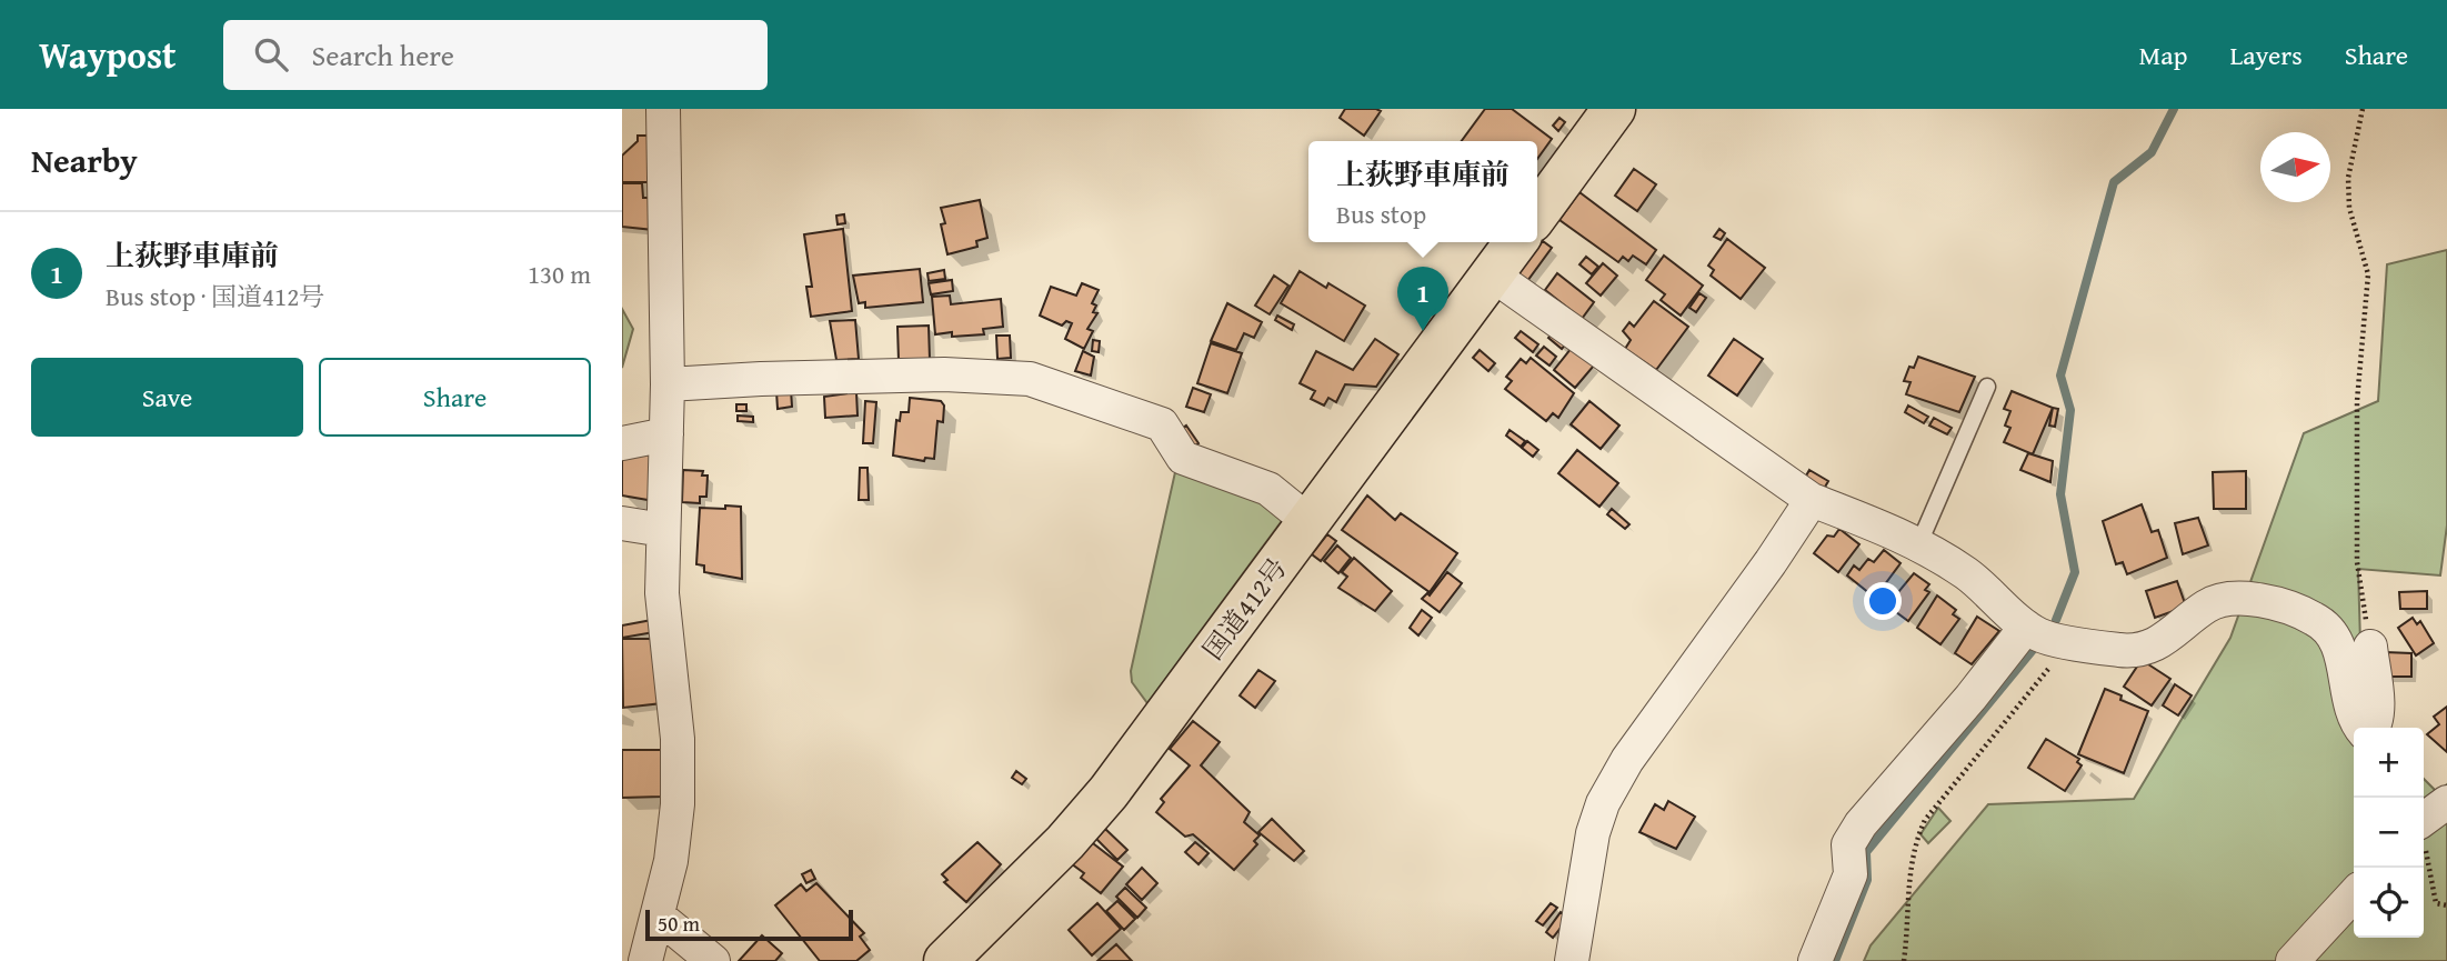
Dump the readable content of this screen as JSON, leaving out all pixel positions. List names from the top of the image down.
{
  "streets": {
    "highway": ["国道412号"]
  },
  "scale_bar": "50 m",
  "north": "right",
  "page": {
    "header": "Waypost",
    "search": "Search here",
    "nav": ["Map", "Layers", "Share"],
    "heading": "Nearby",
    "popup": ["上荻野車庫前", "Bus stop"],
    "list": [
      {
        "mark": "1",
        "name": "上荻野車庫前",
        "note": "Bus stop · 国道412号",
        "value": "130 m"
      }
    ],
    "pins": "1",
    "buttons": ["Save", "Share"],
    "map_buttons": ["+", "−"],
    "scale": "50 m"
  }
}
